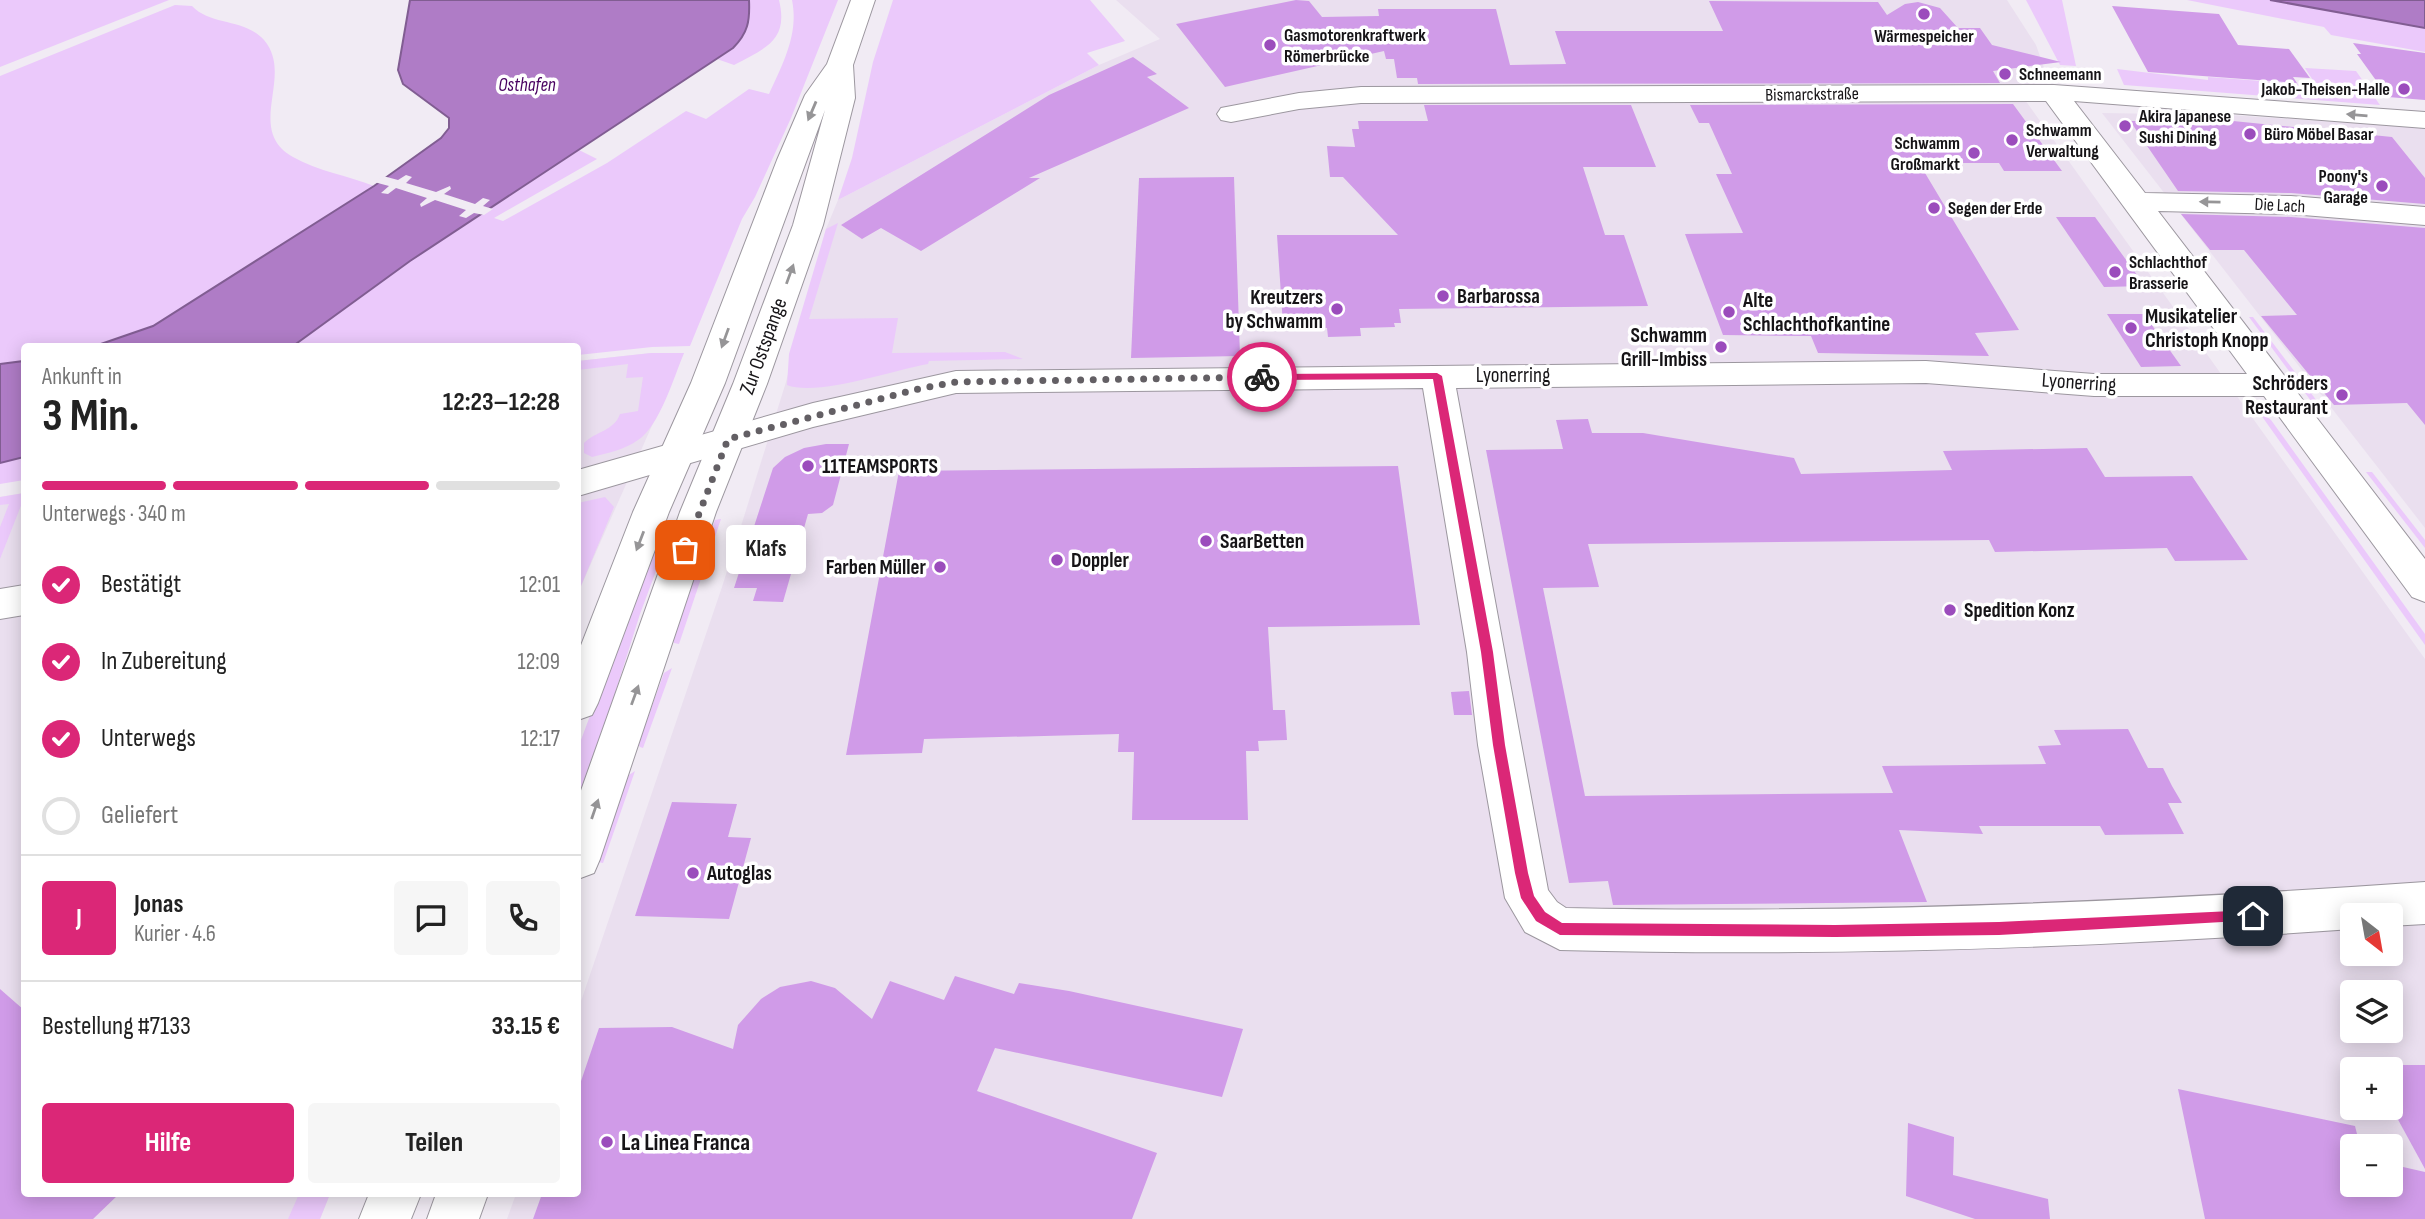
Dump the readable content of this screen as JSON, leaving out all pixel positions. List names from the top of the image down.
{
  "streets": {
    "street": [
      "Bismarckstraße",
      "Die Lach",
      "Zur Ostspange",
      "Lyonerring"
    ]
  },
  "crossings": [
    ["Zur Ostspange", "Lyonerring"]
  ],
  "one_way": ["Die Lach"],
  "water": ["Osthafen"],
  "places": [
    "Wärmespeicher",
    "Gasmotorenkraftwerk Römerbrücke",
    "Schneemann",
    "Jakob-Theisen-Halle",
    "Akira Japanese Sushi Dining",
    "Büro Möbel Basar",
    "Schwamm Verwaltung",
    "Schwamm Großmarkt",
    "Poony's Garage",
    "Segen der Erde",
    "Schlachthof Brasserie",
    "Barbarossa",
    "Kreutzers by Schwamm",
    "Alte Schlachthofkantine",
    "Musikatelier Christoph Knopp",
    "Schwamm Grill-Imbiss",
    "Schröders Restaurant",
    "11TEAMSPORTS",
    "SaarBetten",
    "Klafs",
    "Doppler",
    "Farben Müller",
    "Spedition Konz",
    "Autoglas",
    "La Linea Franca"
  ],
  "north": "bottom right",
  "page": {
    "heading": ["3 Min.", "Ankunft in", "12:23–12:28"],
    "panel": [
      "Jonas",
      "Kurier · 4.6",
      "Bestellung #7133",
      "33.15 €"
    ],
    "bar": "Unterwegs · 340 m",
    "bubble": "Klafs",
    "list": [
      ["Bestätigt", "12:01"],
      ["In Zubereitung", "12:09"],
      ["Unterwegs", "12:17"],
      "Geliefert"
    ],
    "round": "J",
    "map_buttons": ["+", "−"],
    "buttons": ["Hilfe", "Teilen"]
  }
}
